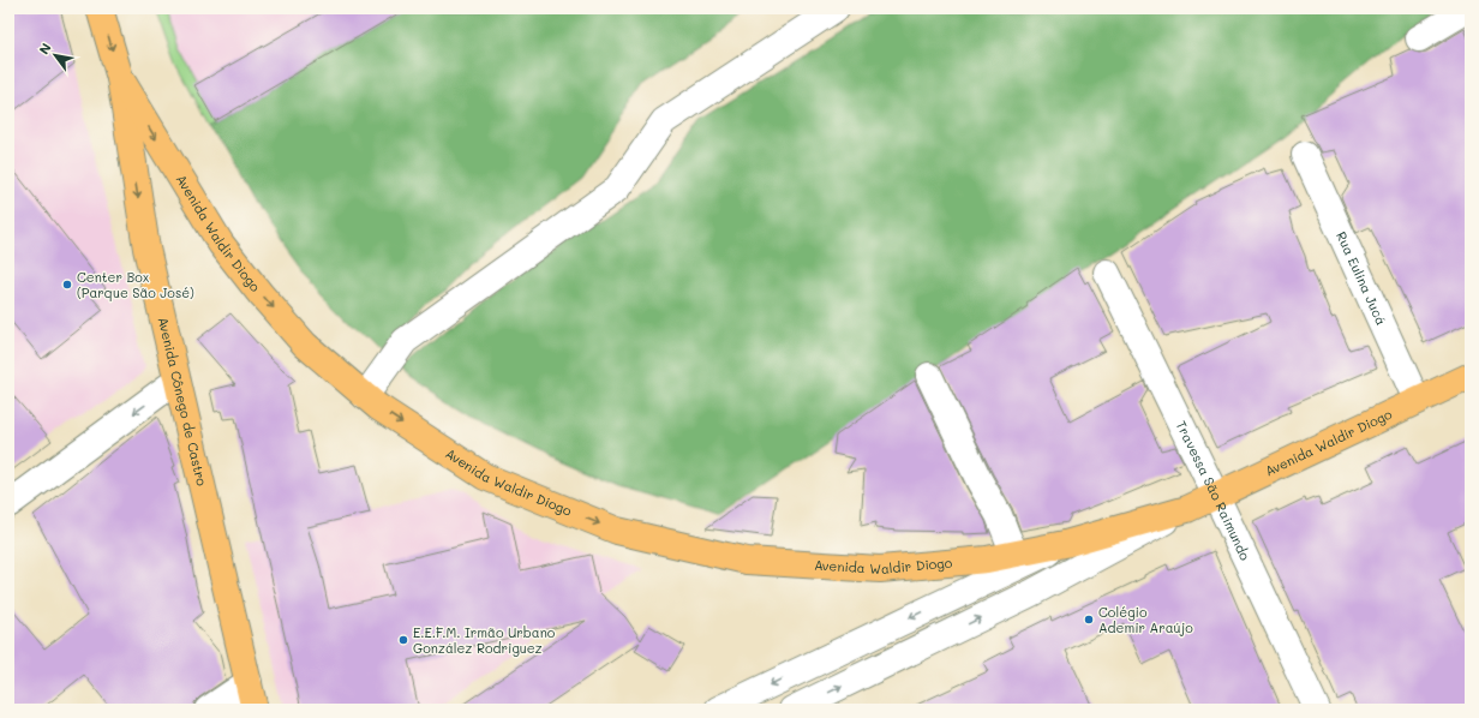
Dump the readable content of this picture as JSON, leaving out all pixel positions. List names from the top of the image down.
{
  "streets": {
    "main road": ["Avenida Waldir Diogo", "Avenida Cônego de Castro"],
    "street": ["Rua Eulina Jucá", "Travessa São Raimundo"]
  },
  "crossings": [
    ["Avenida Waldir Diogo", "Rua Eulina Jucá"],
    ["Avenida Waldir Diogo", "Avenida Cônego de Castro"],
    ["Avenida Waldir Diogo", "Travessa São Raimundo"]
  ],
  "one_way": ["Avenida Cônego de Castro"],
  "places": ["Center Box (Parque São José)", "Colégio Ademir Araújo", "E.E.F.M. Irmão Urbano González Rodriguez"],
  "north": "top left"
}
